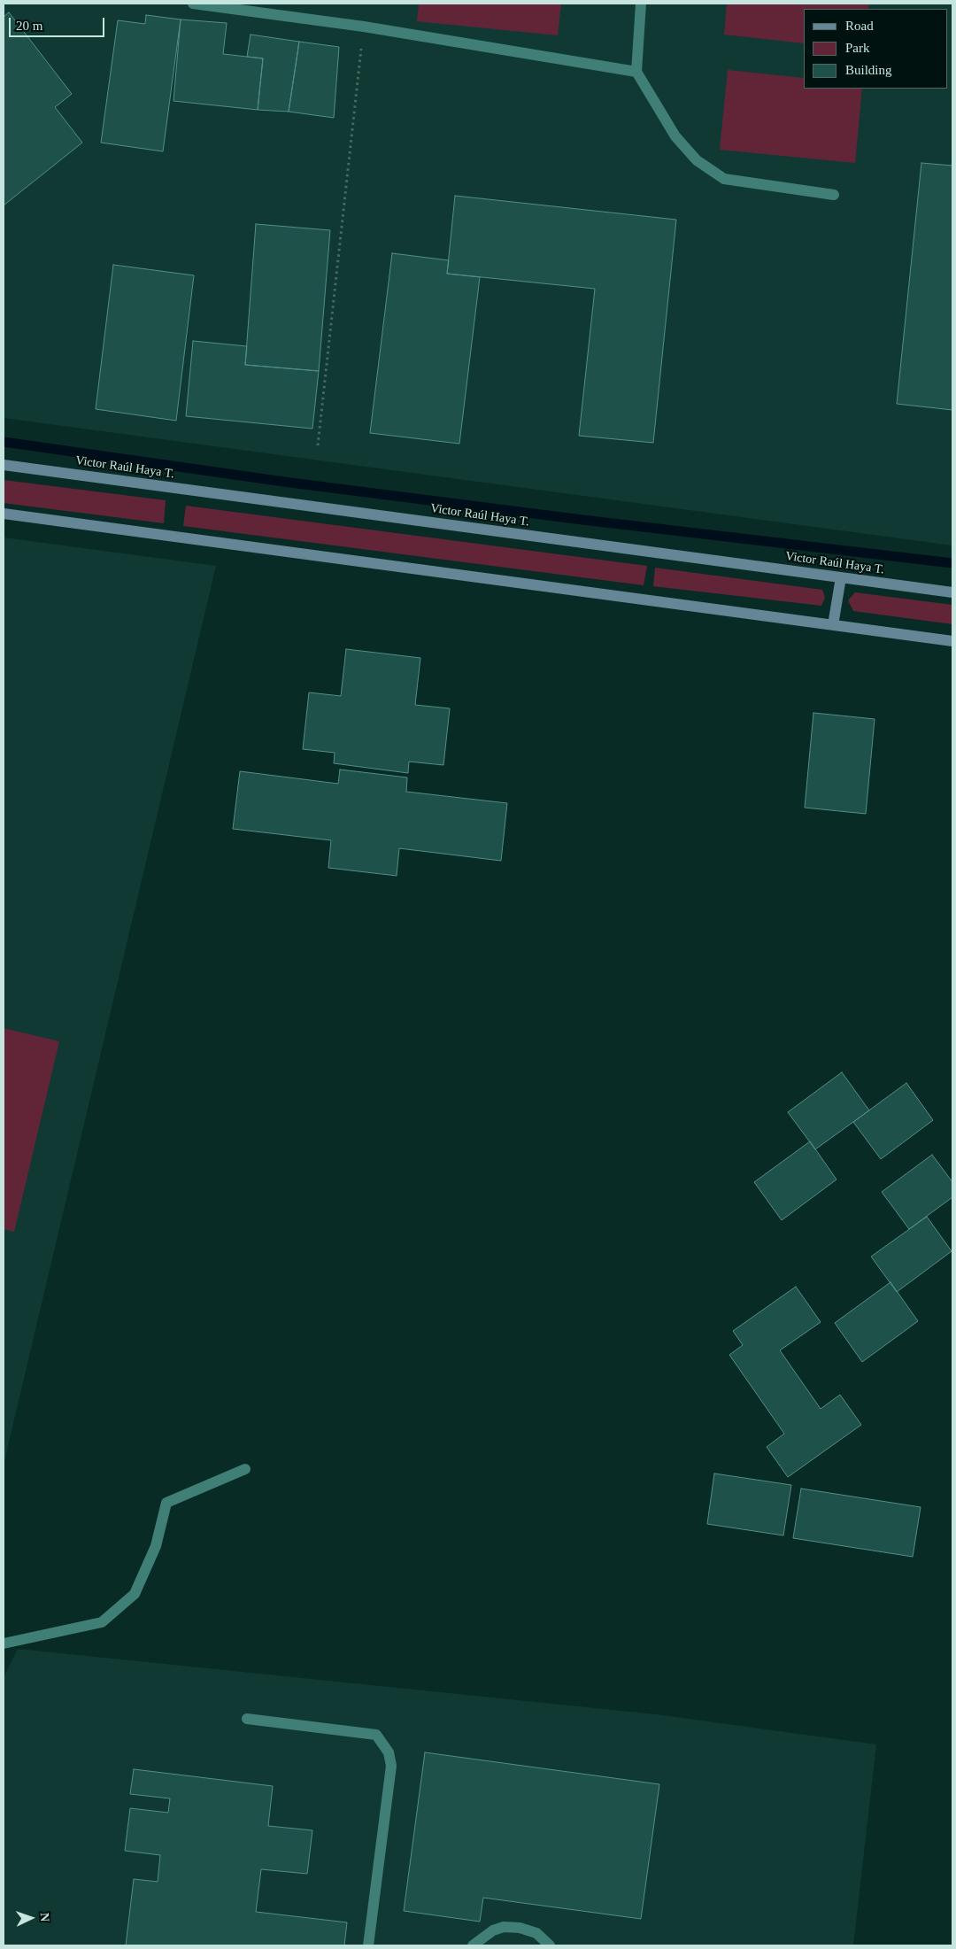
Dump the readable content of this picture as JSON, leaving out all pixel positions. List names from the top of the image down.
{
  "streets": {
    "street": ["Victor Raúl Haya T."]
  },
  "legend": ["Road", "Park", "Building"],
  "scale_bar": "20 m",
  "north": "right"
}
